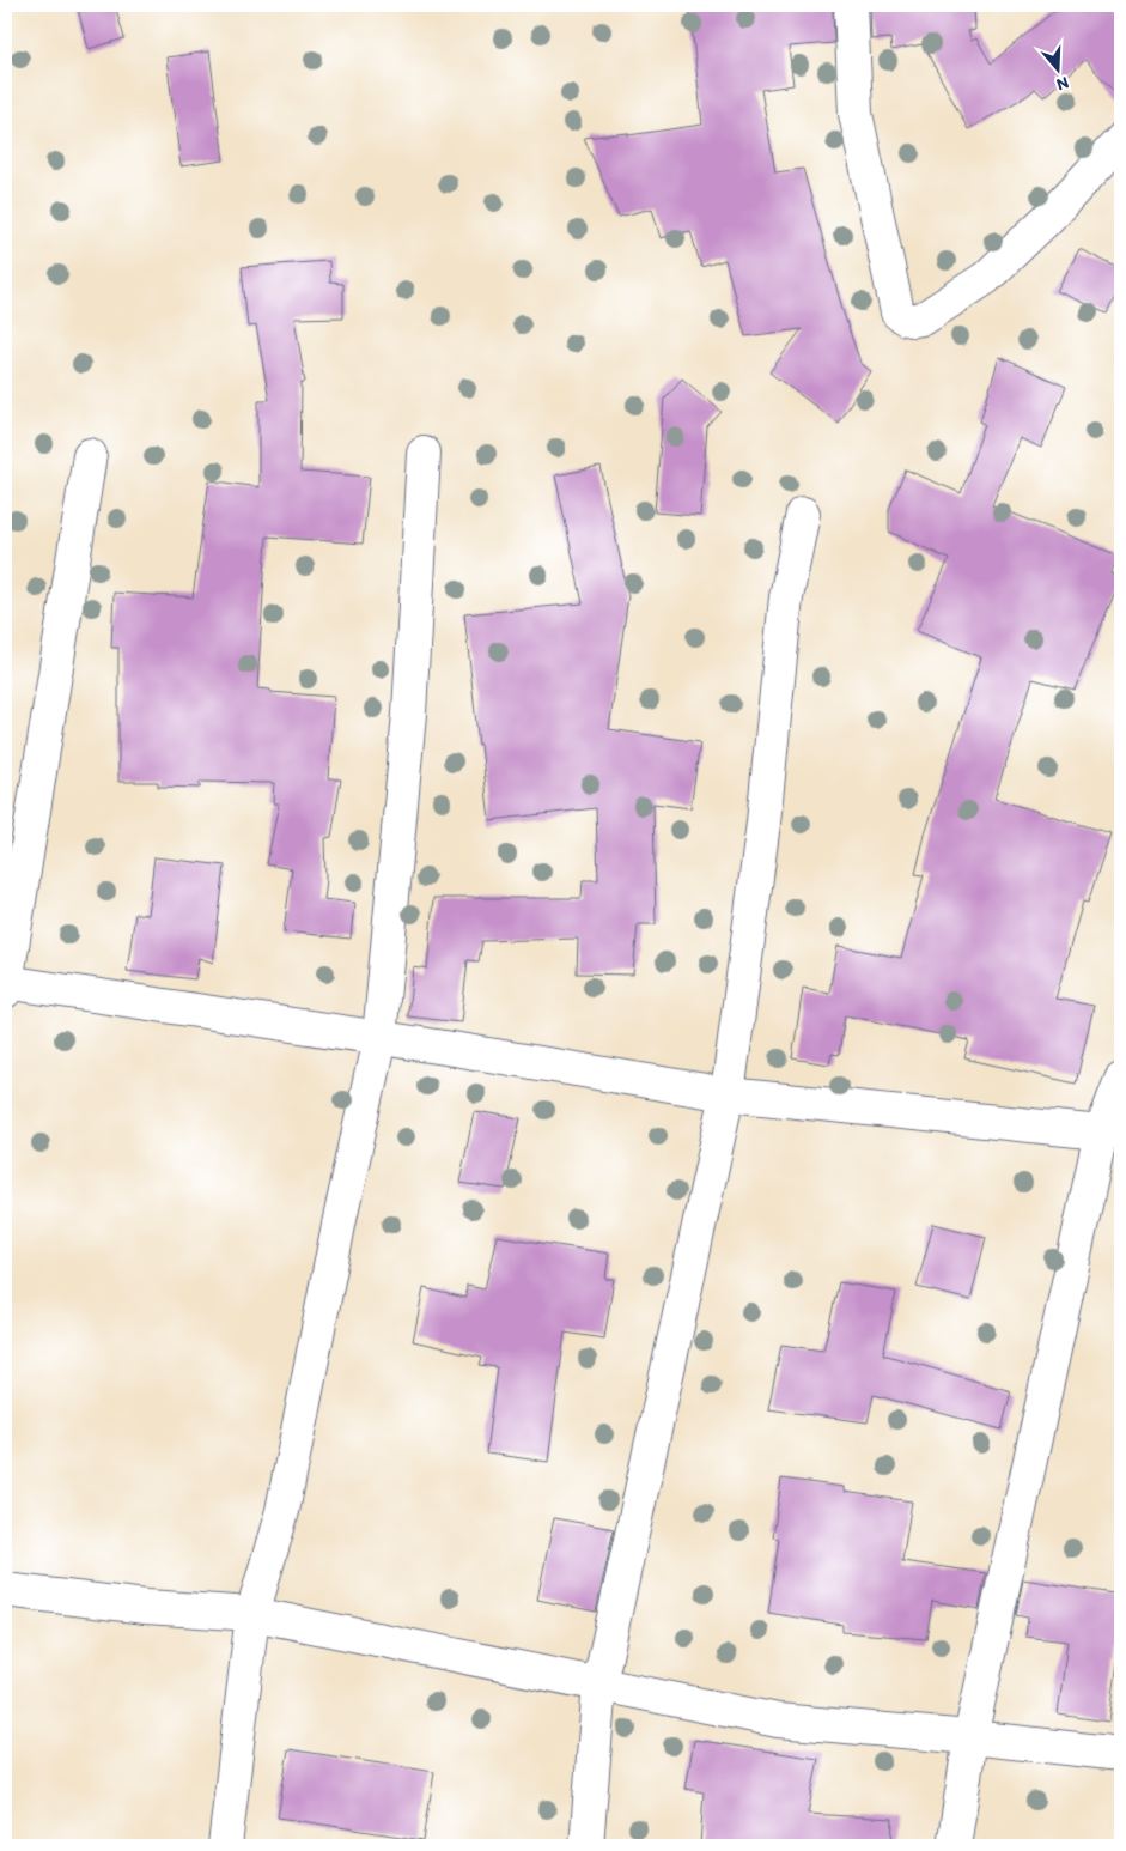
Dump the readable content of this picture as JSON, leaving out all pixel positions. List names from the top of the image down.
{
  "north": "bottom"
}
